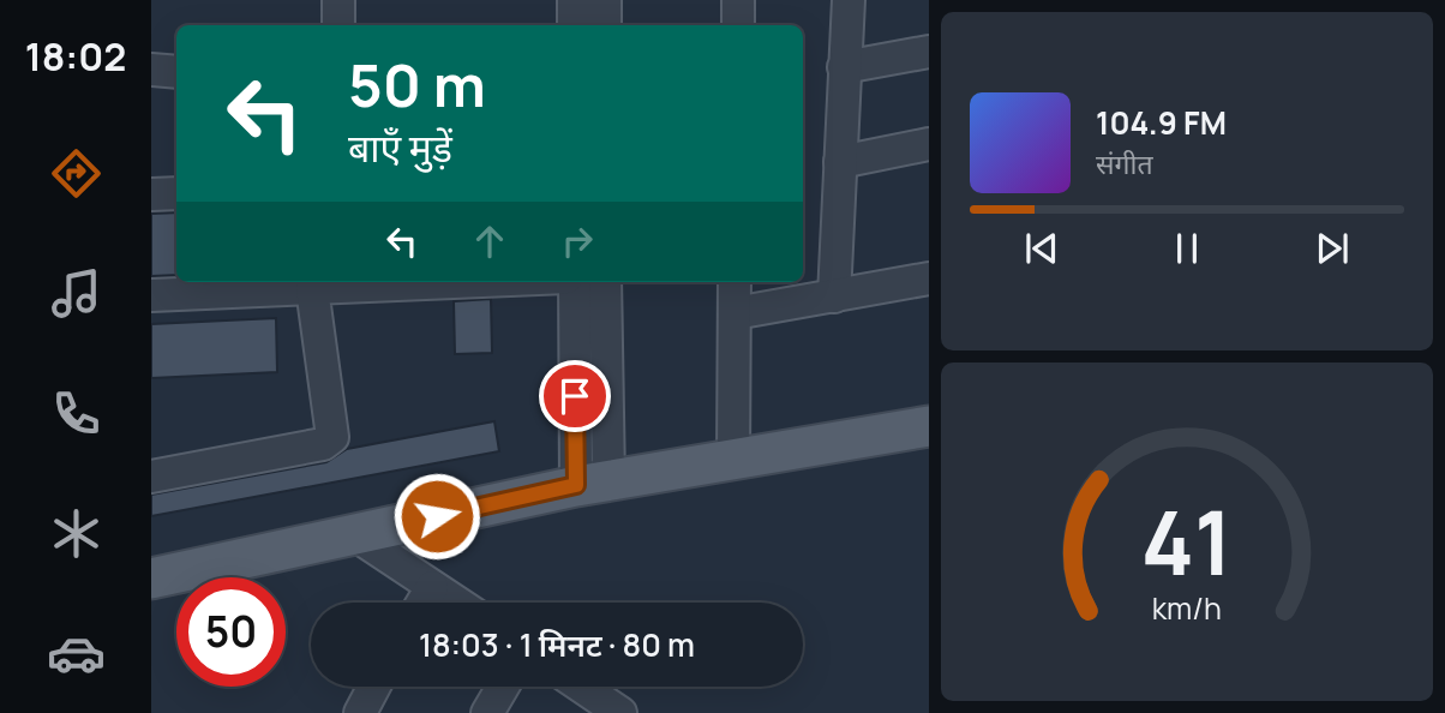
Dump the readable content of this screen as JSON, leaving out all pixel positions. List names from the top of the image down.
{
  "page": {
    "tabs": "18:02",
    "turn": ["50 m", "बाएँ मुड़ें"],
    "song": ["104.9 FM", "संगीत"],
    "limit": "50",
    "trip": "18:03 · 1 मिनट · 80 m",
    "gauge": ["41", "km/h"]
  }
}
